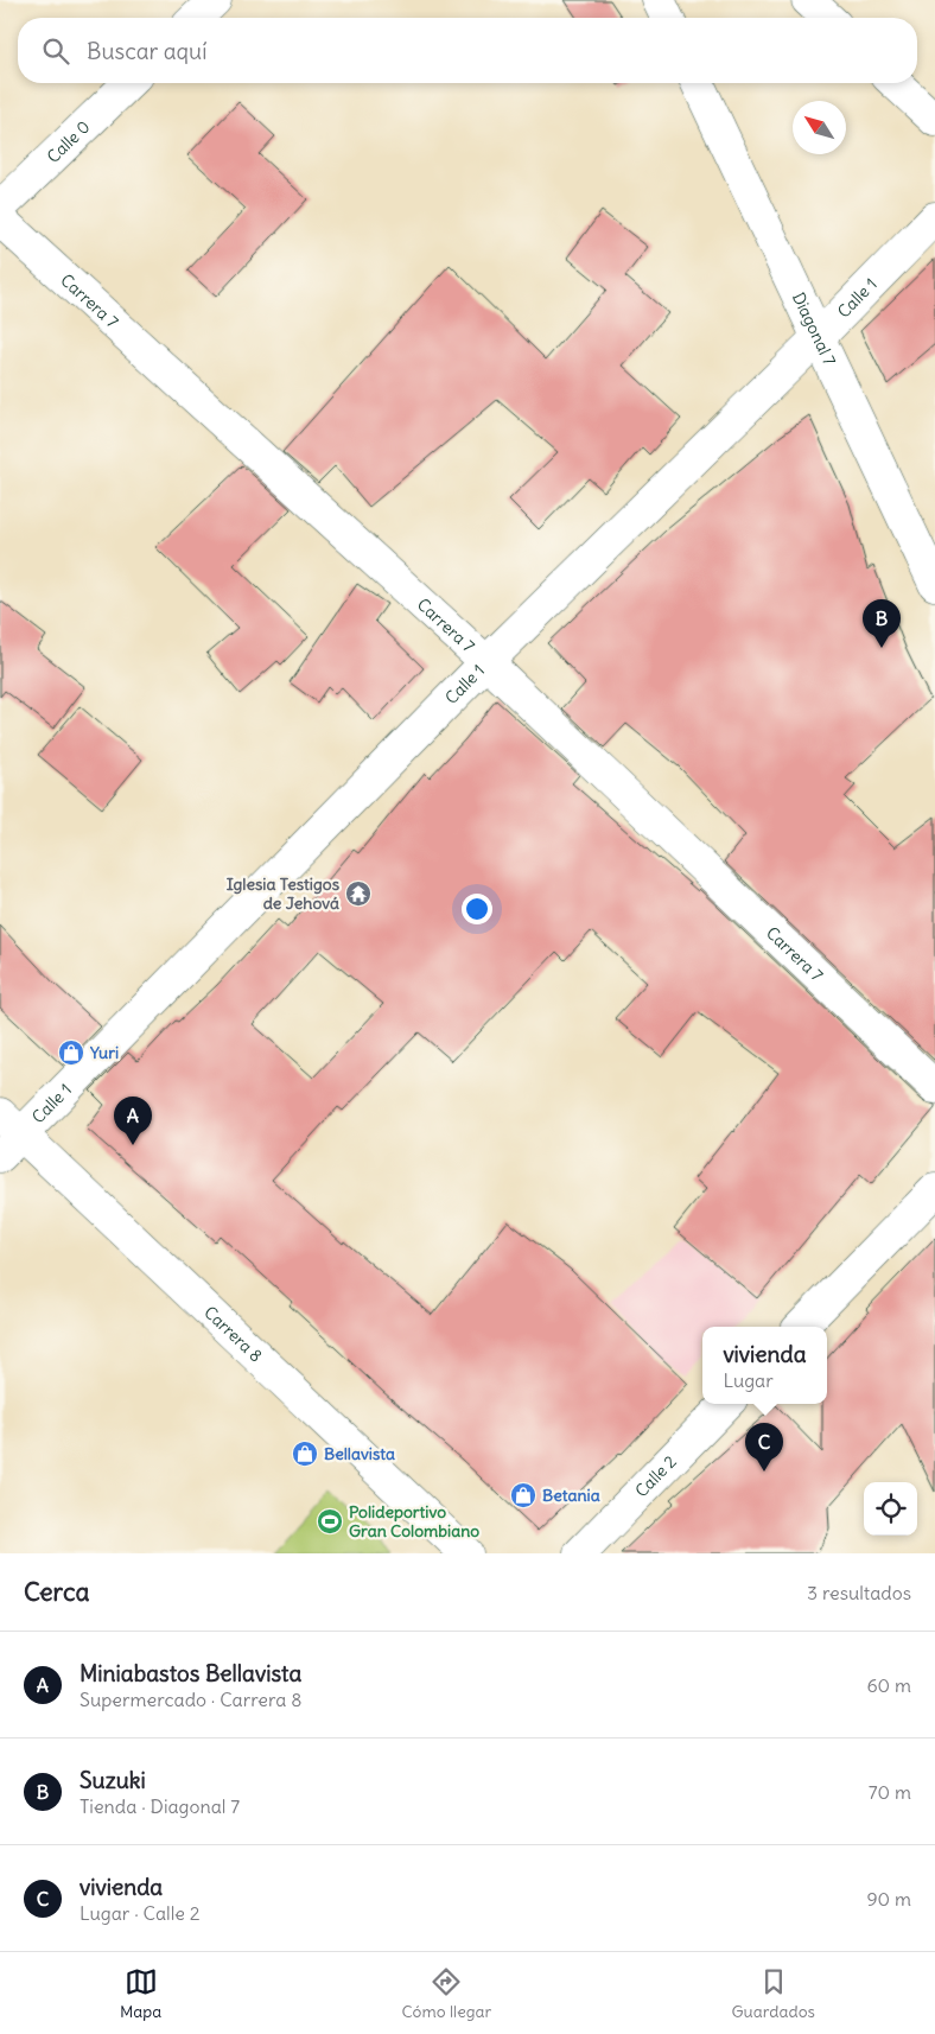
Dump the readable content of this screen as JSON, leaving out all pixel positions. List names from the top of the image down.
{
  "streets": {
    "street": [
      "Calle 0",
      "Calle 1",
      "Carrera 7",
      "Diagonal 7",
      "Carrera 8",
      "Calle 2"
    ]
  },
  "crossings": [
    ["Calle 1", "Carrera 7"],
    ["Calle 1", "Diagonal 7"],
    ["Calle 1", "Carrera 8"]
  ],
  "places": {
    "temple": ["Iglesia Testigos de Jehová"],
    "shop": ["Yuri", "Bellavista", "Betania"],
    "sports": ["Polideportivo Gran Colombiano"]
  },
  "north": "top left",
  "page": {
    "search": "Buscar aquí",
    "pins": ["B", "A", "C"],
    "popup": ["vivienda", "Lugar"],
    "heading": ["Cerca", "3 resultados"],
    "list": [
      {
        "mark": "A",
        "name": "Miniabastos Bellavista",
        "note": "Supermercado · Carrera 8",
        "value": "60 m"
      },
      {
        "mark": "B",
        "name": "Suzuki",
        "note": "Tienda · Diagonal 7",
        "value": "70 m"
      },
      {
        "mark": "C",
        "name": "vivienda",
        "note": "Lugar · Calle 2",
        "value": "90 m"
      }
    ],
    "nav": ["Mapa", "Cómo llegar", "Guardados"]
  }
}
